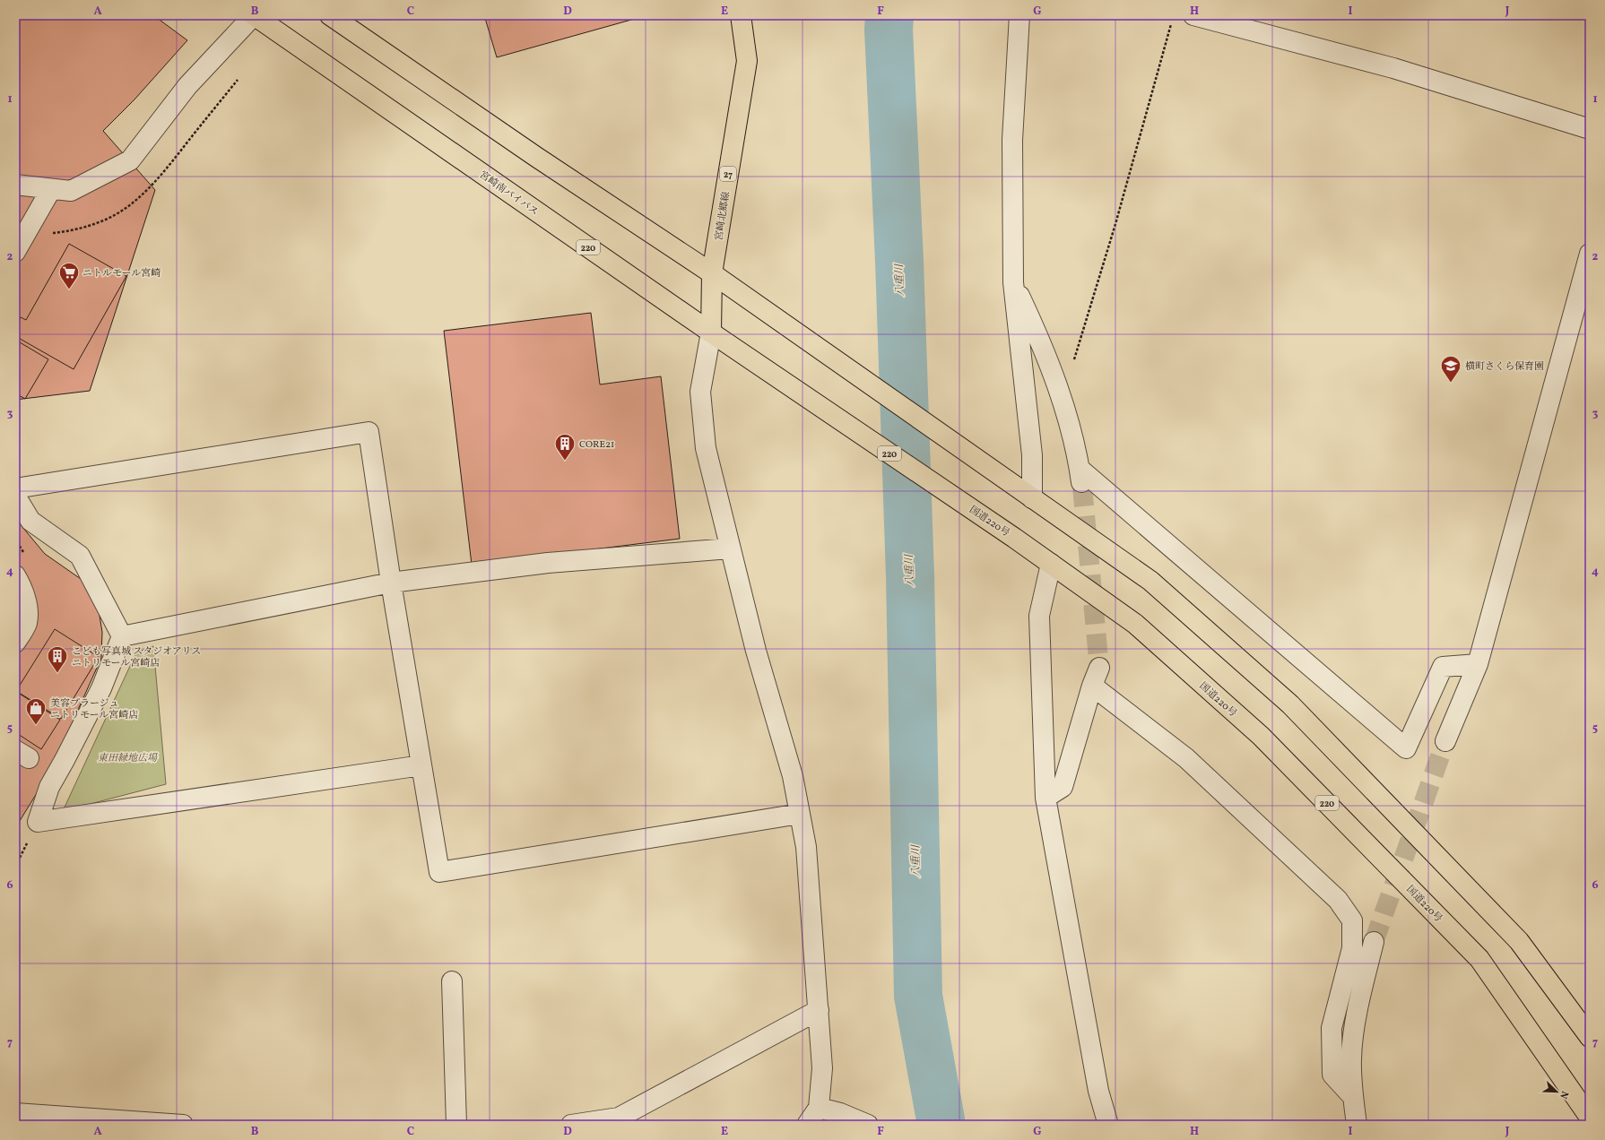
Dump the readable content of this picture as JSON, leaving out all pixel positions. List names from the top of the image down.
{
  "streets": {
    "main road": [
      "27",
      "宮崎南バイパス",
      "宮崎北郷線",
      "220",
      "国道220号"
    ]
  },
  "crossings": [
    ["宮崎南バイパス", "宮崎北郷線"],
    ["宮崎南バイパス", "国道220号"]
  ],
  "water": ["八重川"],
  "parks": ["東田緑地広場"],
  "places": {
    "supermarket": ["ニトルモール宮崎"],
    "school or university": ["横町さくら保育園"],
    "building": ["CORE21", "こども写真城 スタジオアリス ニトリモール宮崎店"],
    "shop": ["美容プラージュ ニトリモール宮崎店"]
  },
  "north": "bottom right",
  "grid": {
    "columns": [
      "A",
      "B",
      "C",
      "D",
      "E",
      "F",
      "G",
      "H",
      "I",
      "J"
    ],
    "rows": [
      "1",
      "2",
      "3",
      "4",
      "5",
      "6",
      "7"
    ]
  }
}
